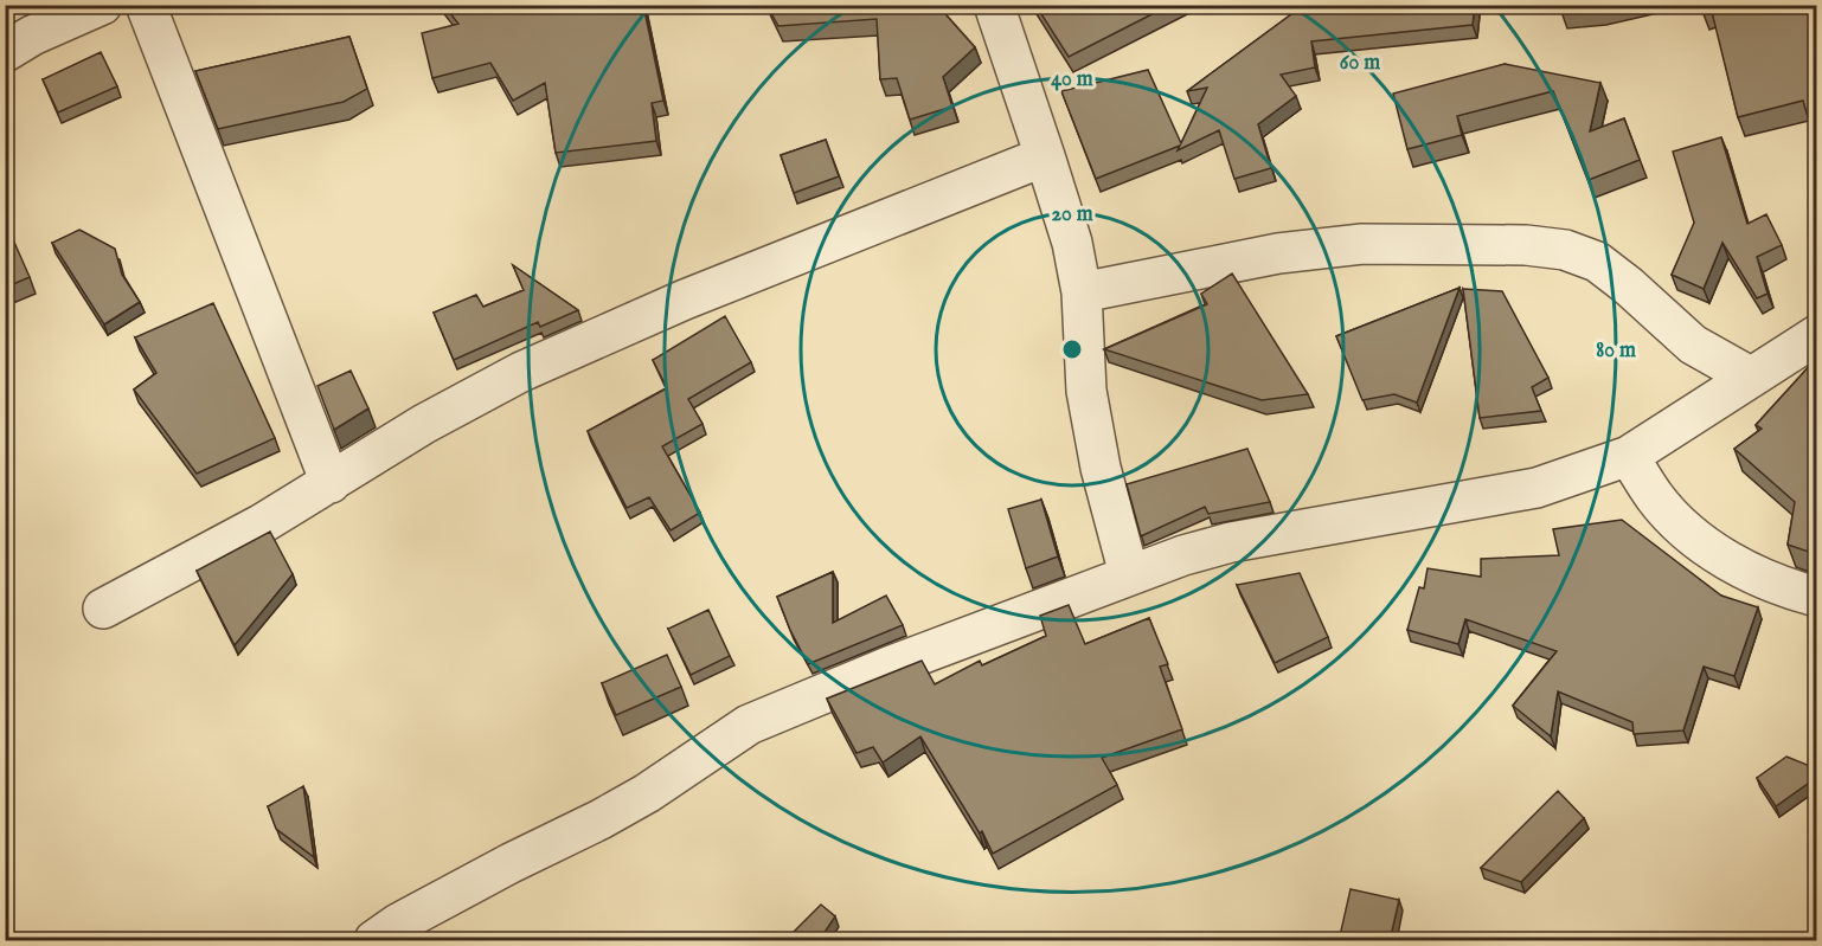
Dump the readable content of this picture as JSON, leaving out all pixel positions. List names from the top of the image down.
{
  "rings": [
    "60 m",
    "40 m",
    "20 m",
    "80 m"
  ]
}
